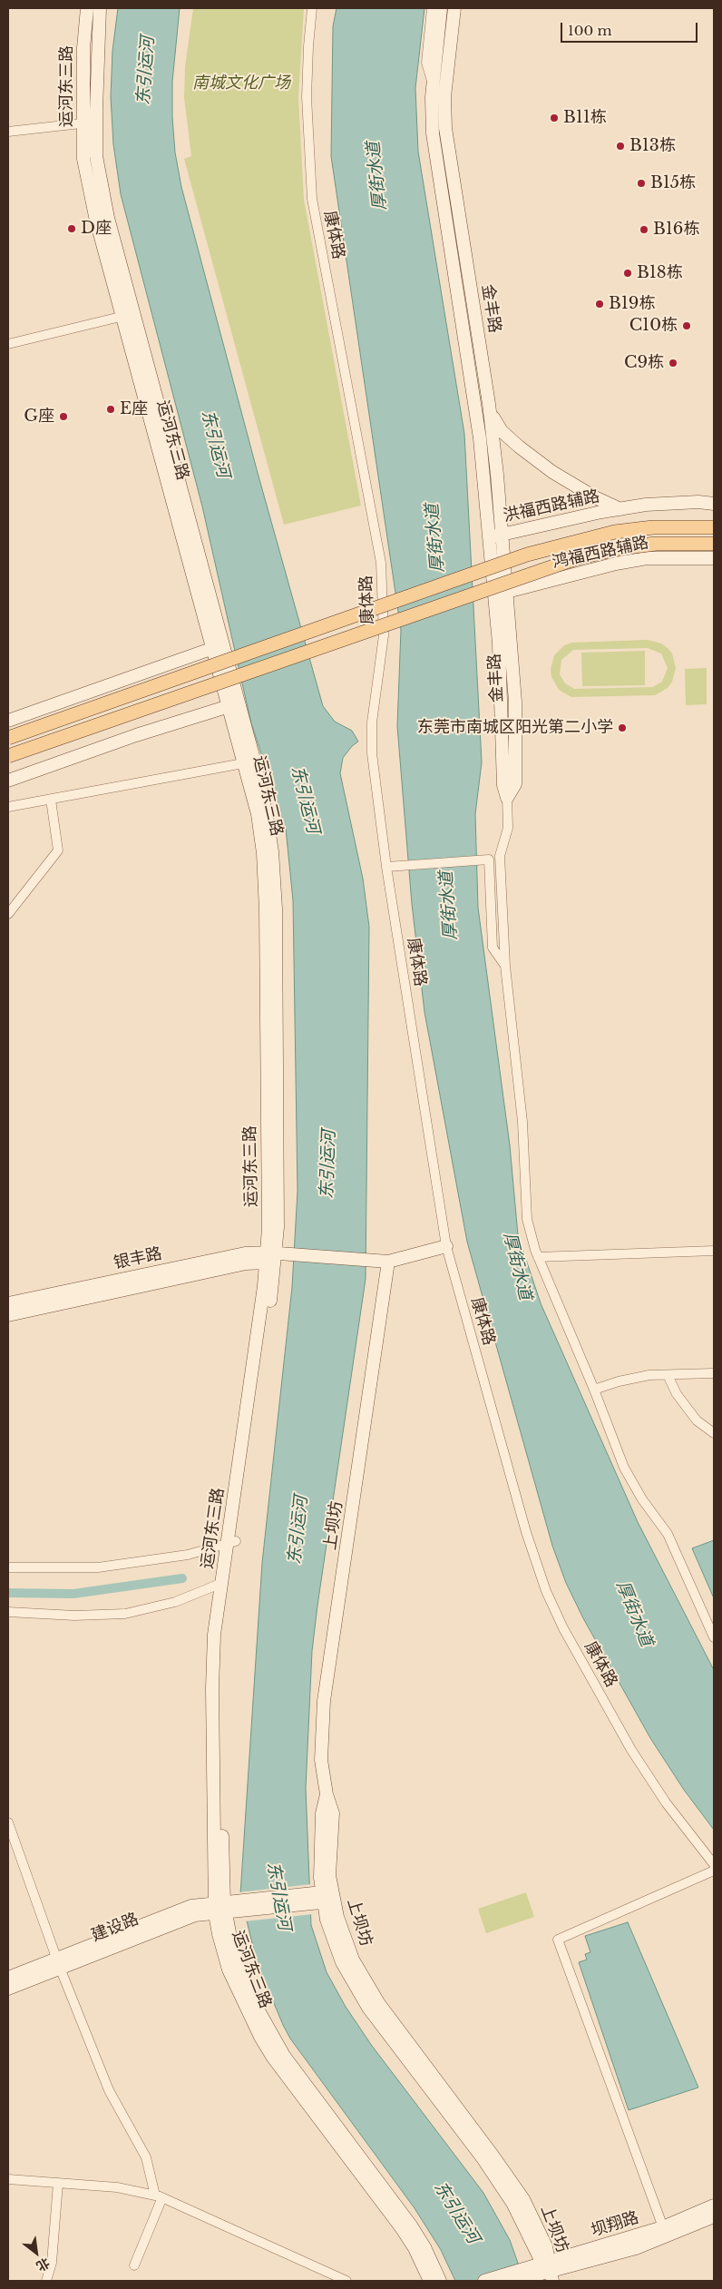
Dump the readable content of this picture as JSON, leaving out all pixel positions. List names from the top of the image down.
{
  "streets": {
    "street": [
      "运河东三路",
      "康体路",
      "金丰路",
      "洪福西路辅路",
      "鸿福西路辅路",
      "银丰路",
      "上坝坊",
      "建设路",
      "坝翔路"
    ]
  },
  "crossings": [
    ["运河东三路", "银丰路"],
    ["运河东三路", "建设路"],
    ["金丰路", "洪福西路辅路"],
    ["金丰路", "鸿福西路辅路"],
    ["上坝坊", "建设路"],
    ["上坝坊", "坝翔路"]
  ],
  "water": ["东引运河", "厚街水道"],
  "parks": ["南城文化广场"],
  "places": [
    "B11栋",
    "B13栋",
    "B15栋",
    "D座",
    "B16栋",
    "B18栋",
    "B19栋",
    "C10栋",
    "C9栋",
    "E座",
    "G座",
    "东莞市南城区阳光第二小学"
  ],
  "scale_bar": "100 m",
  "north": "bottom right"
}
